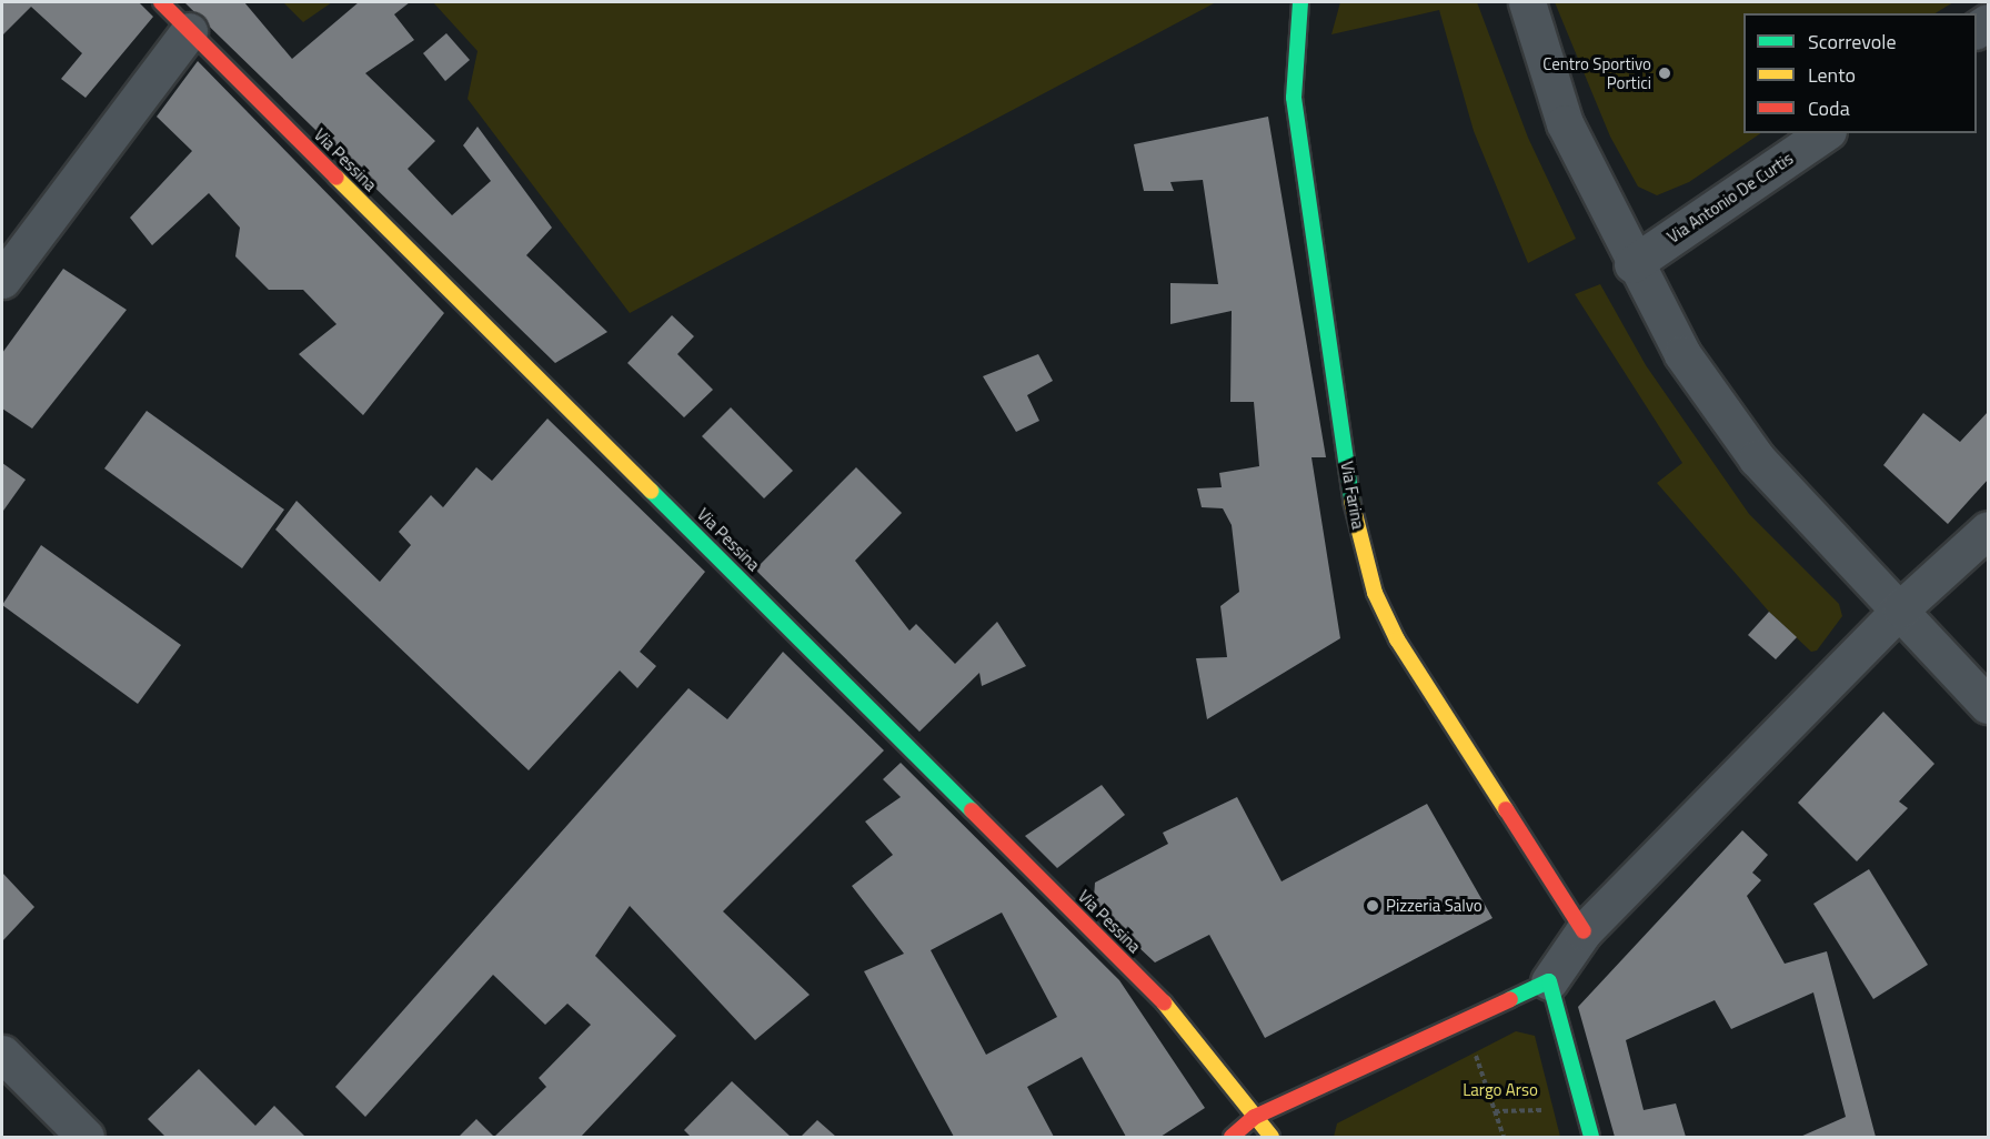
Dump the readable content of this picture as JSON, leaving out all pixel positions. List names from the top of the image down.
{
  "streets": {
    "street": ["Via Pessina", "Via Antonio De Curtis", "Via Farina"]
  },
  "parks": ["Largo Arso"],
  "places": ["Centro Sportivo Portici", "Pizzeria Salvo"],
  "legend": ["Scorrevole", "Lento", "Coda"]
}
